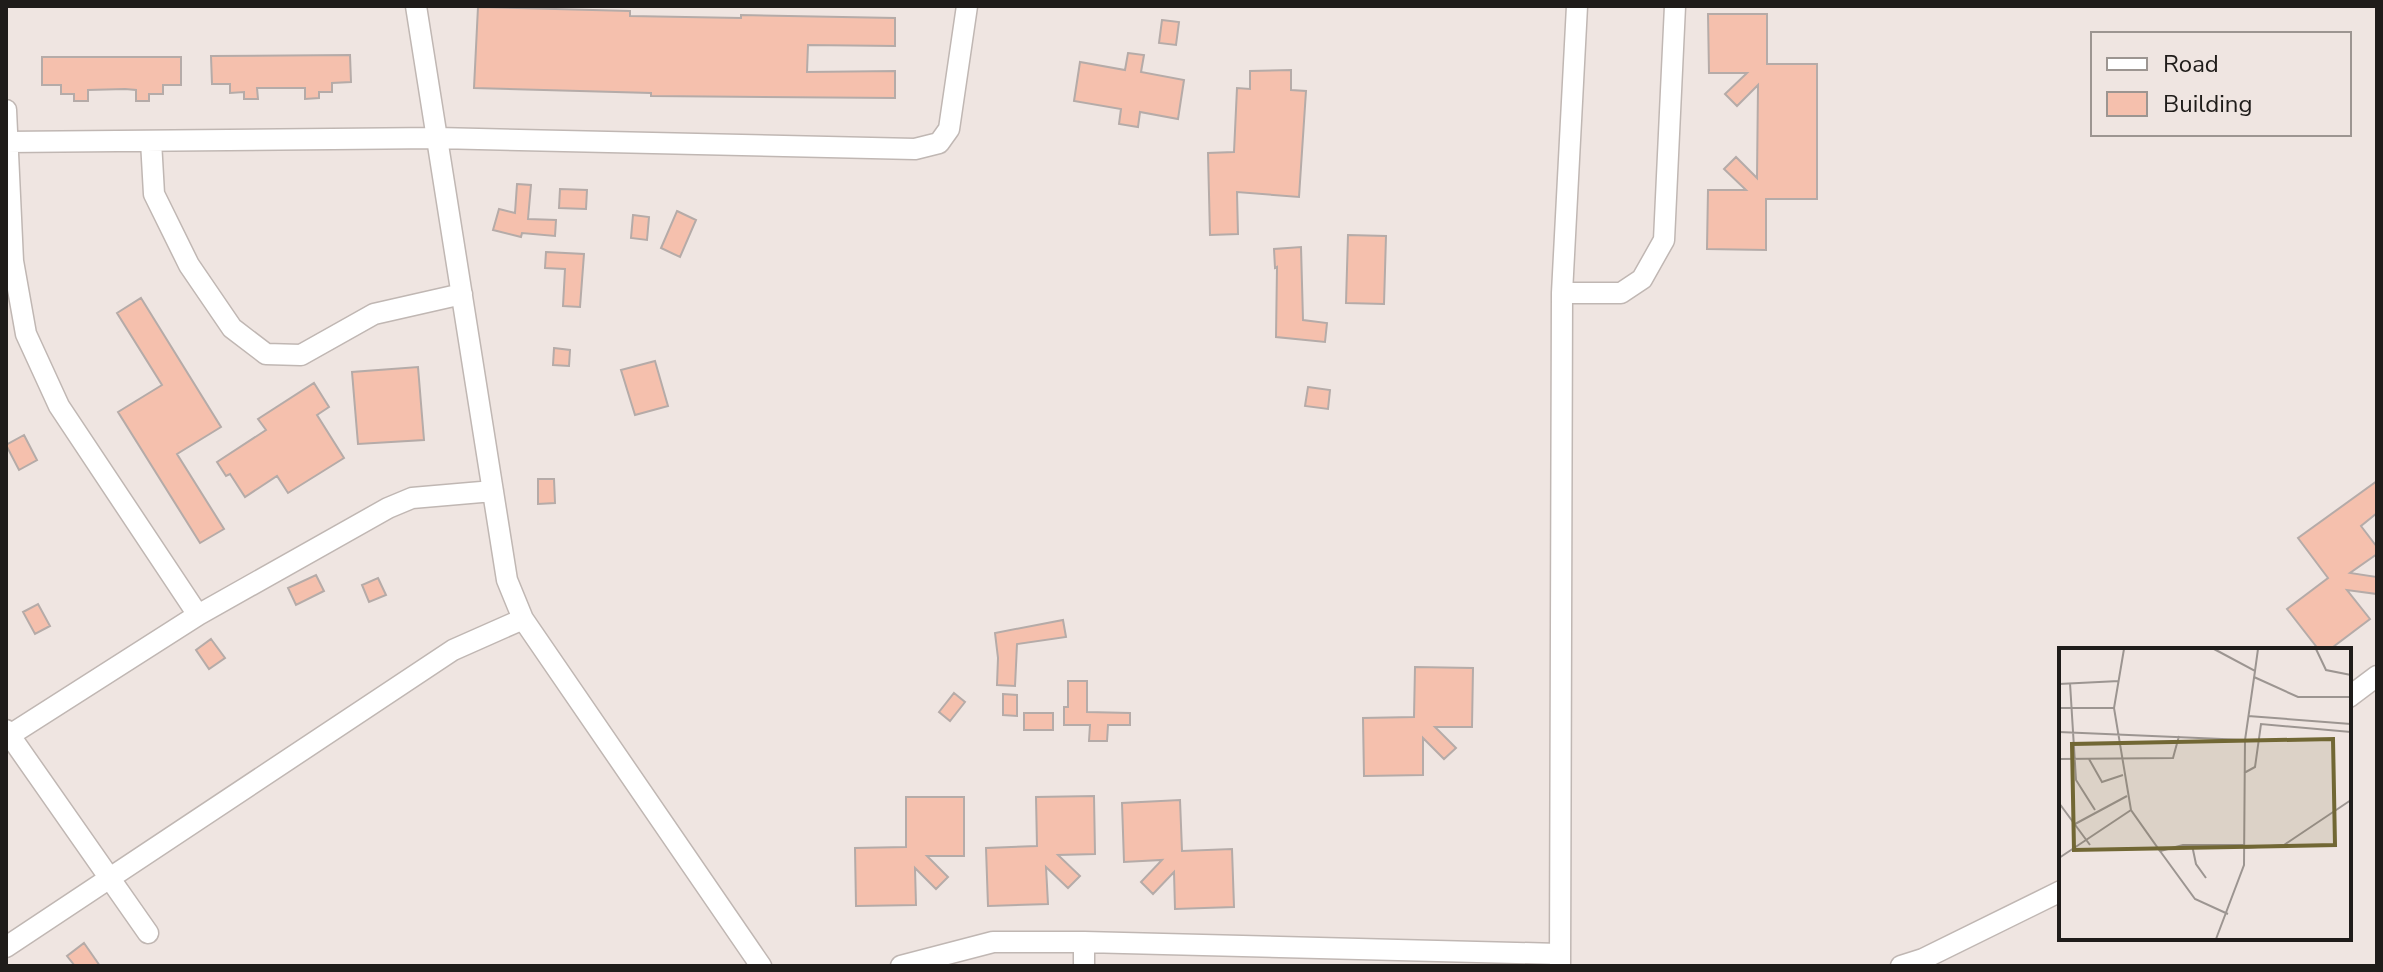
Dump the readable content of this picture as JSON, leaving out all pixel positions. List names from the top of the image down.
{
  "legend": ["Road", "Building"]
}
